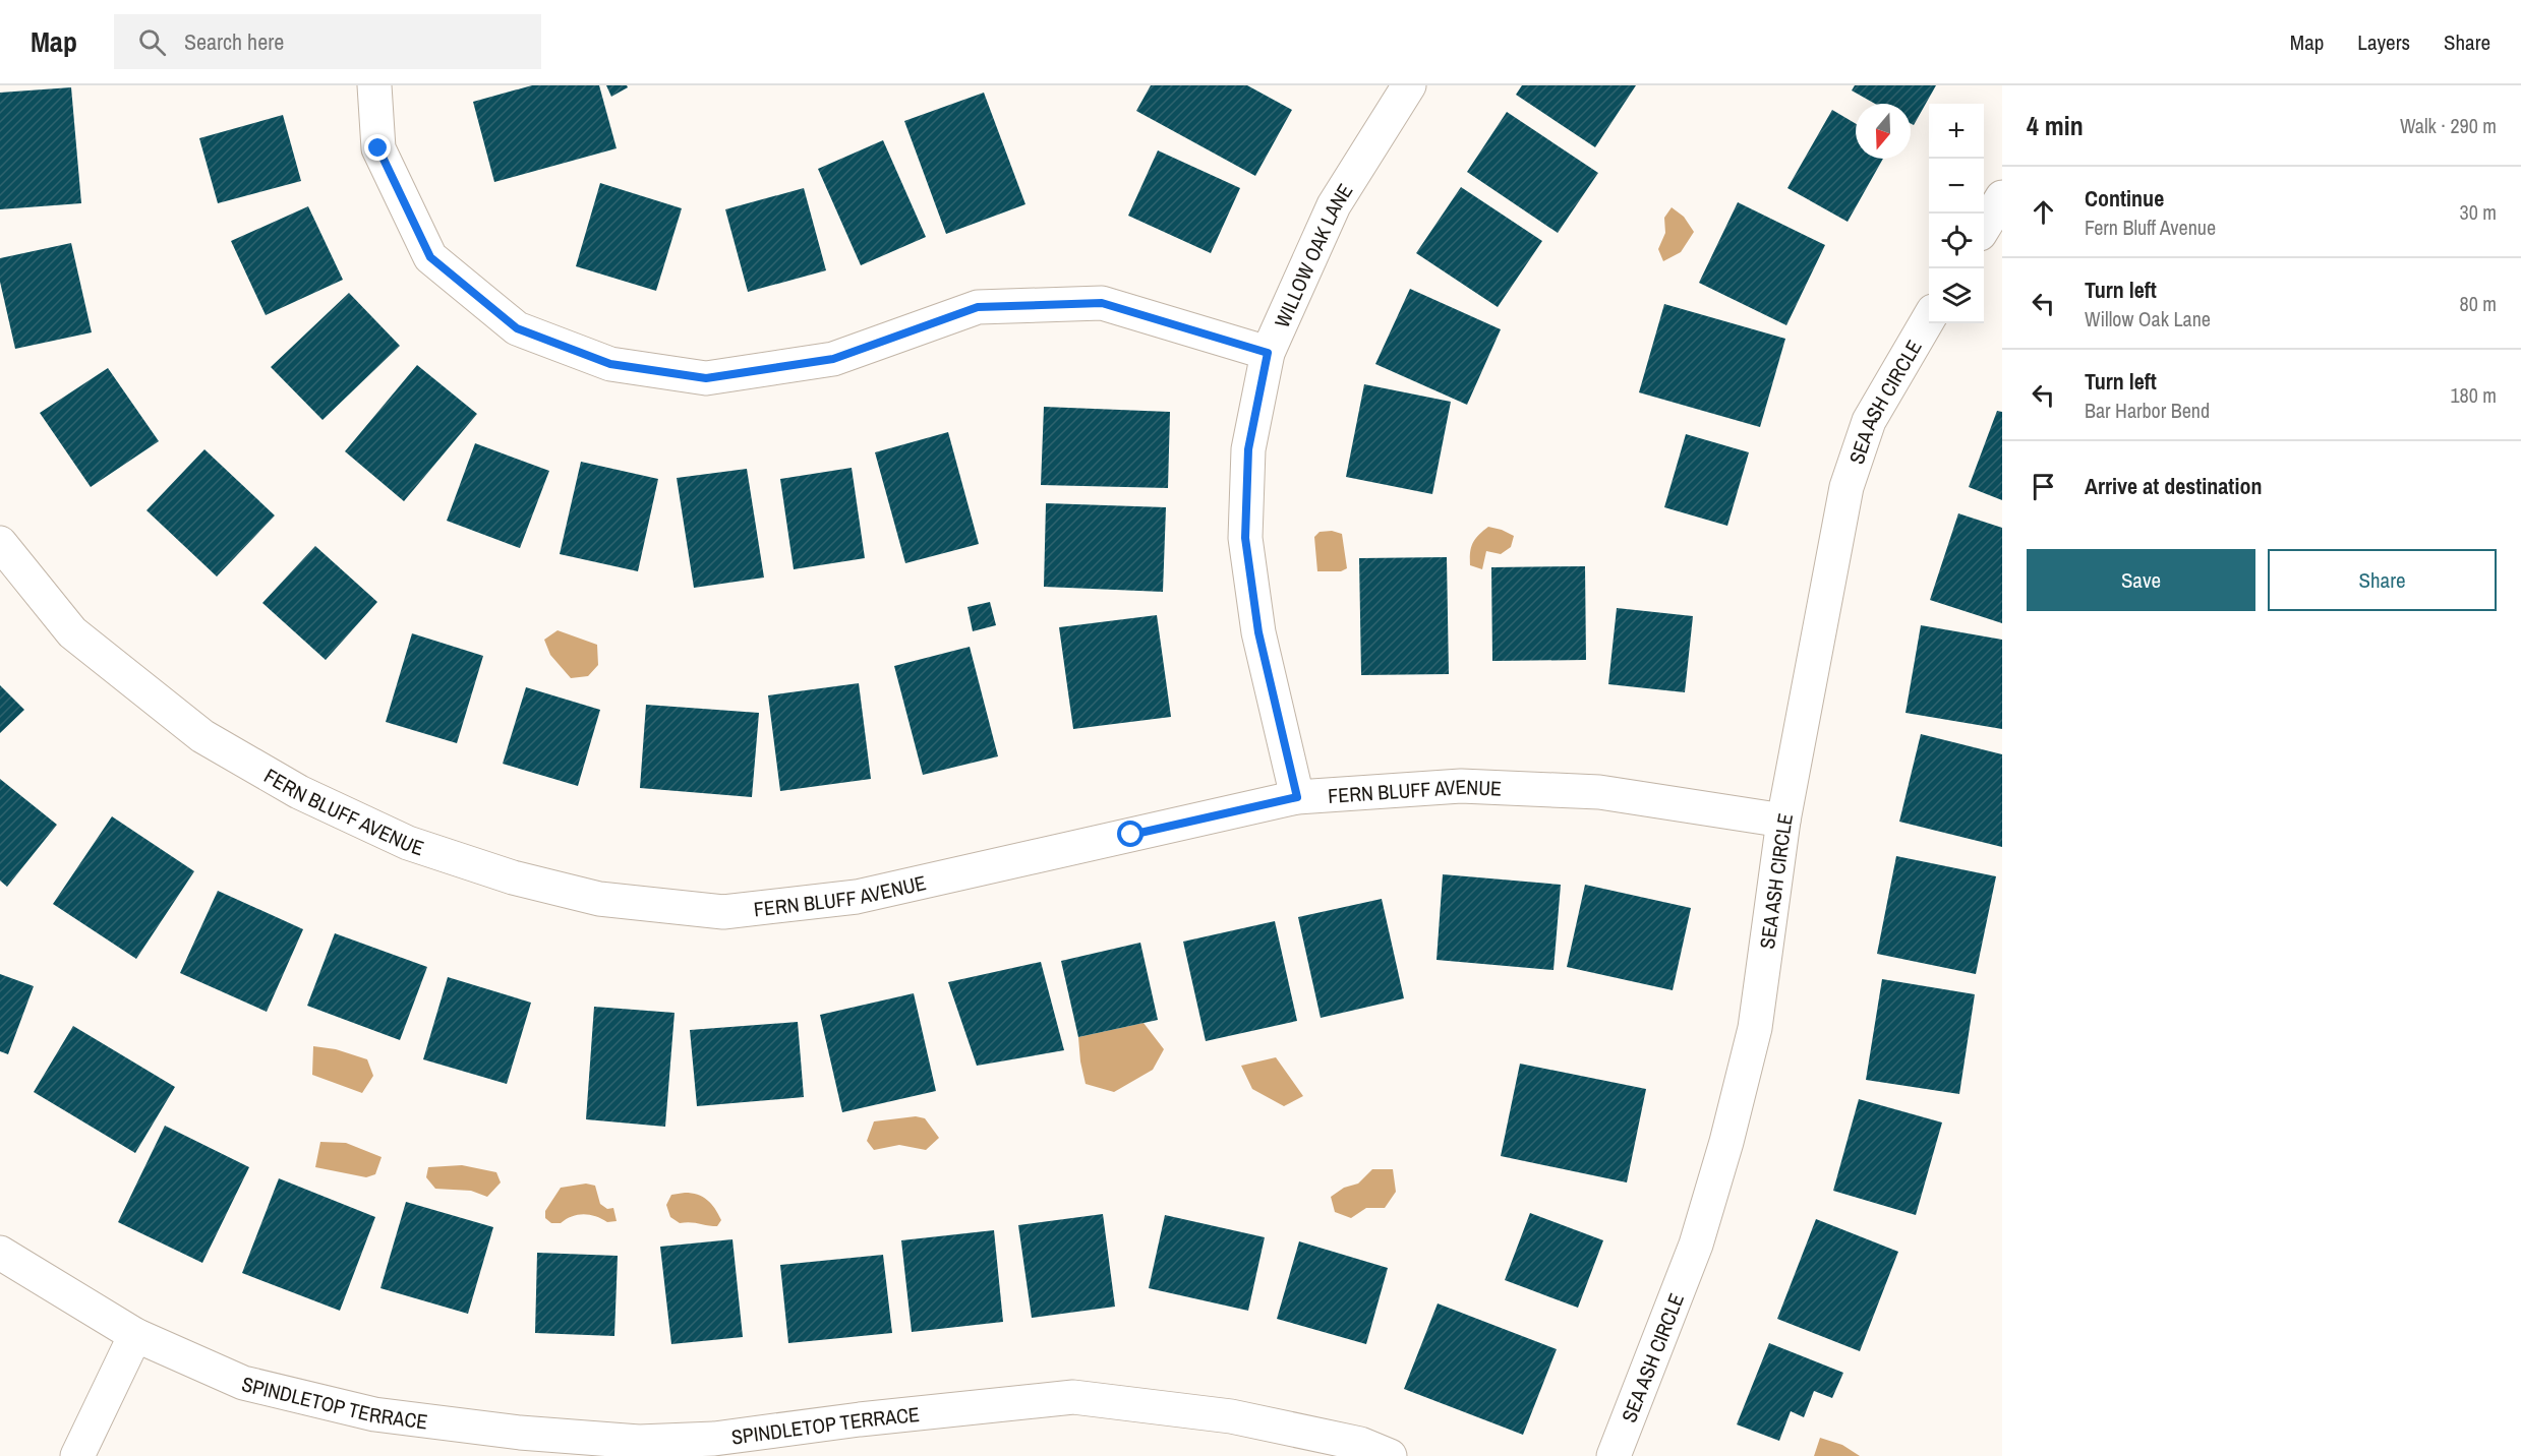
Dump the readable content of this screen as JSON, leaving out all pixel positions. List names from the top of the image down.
{
  "streets": {
    "street": [
      "WILLOW OAK LANE",
      "SEA ASH CIRCLE",
      "FERN BLUFF AVENUE",
      "SPINDLETOP TERRACE"
    ]
  },
  "crossings": [
    ["WILLOW OAK LANE", "FERN BLUFF AVENUE"],
    ["SEA ASH CIRCLE", "FERN BLUFF AVENUE"]
  ],
  "north": "bottom",
  "page": {
    "header": "Map",
    "search": "Search here",
    "nav": ["Map", "Layers", "Share"],
    "heading": ["4 min", "Walk · 290 m"],
    "map_buttons": ["+", "−"],
    "list": [
      ["Continue", "Fern Bluff Avenue", "30 m"],
      ["Turn left", "Willow Oak Lane", "80 m"],
      ["Turn left", "Bar Harbor Bend", "180 m"],
      "Arrive at destination"
    ],
    "buttons": ["Save", "Share"]
  }
}
